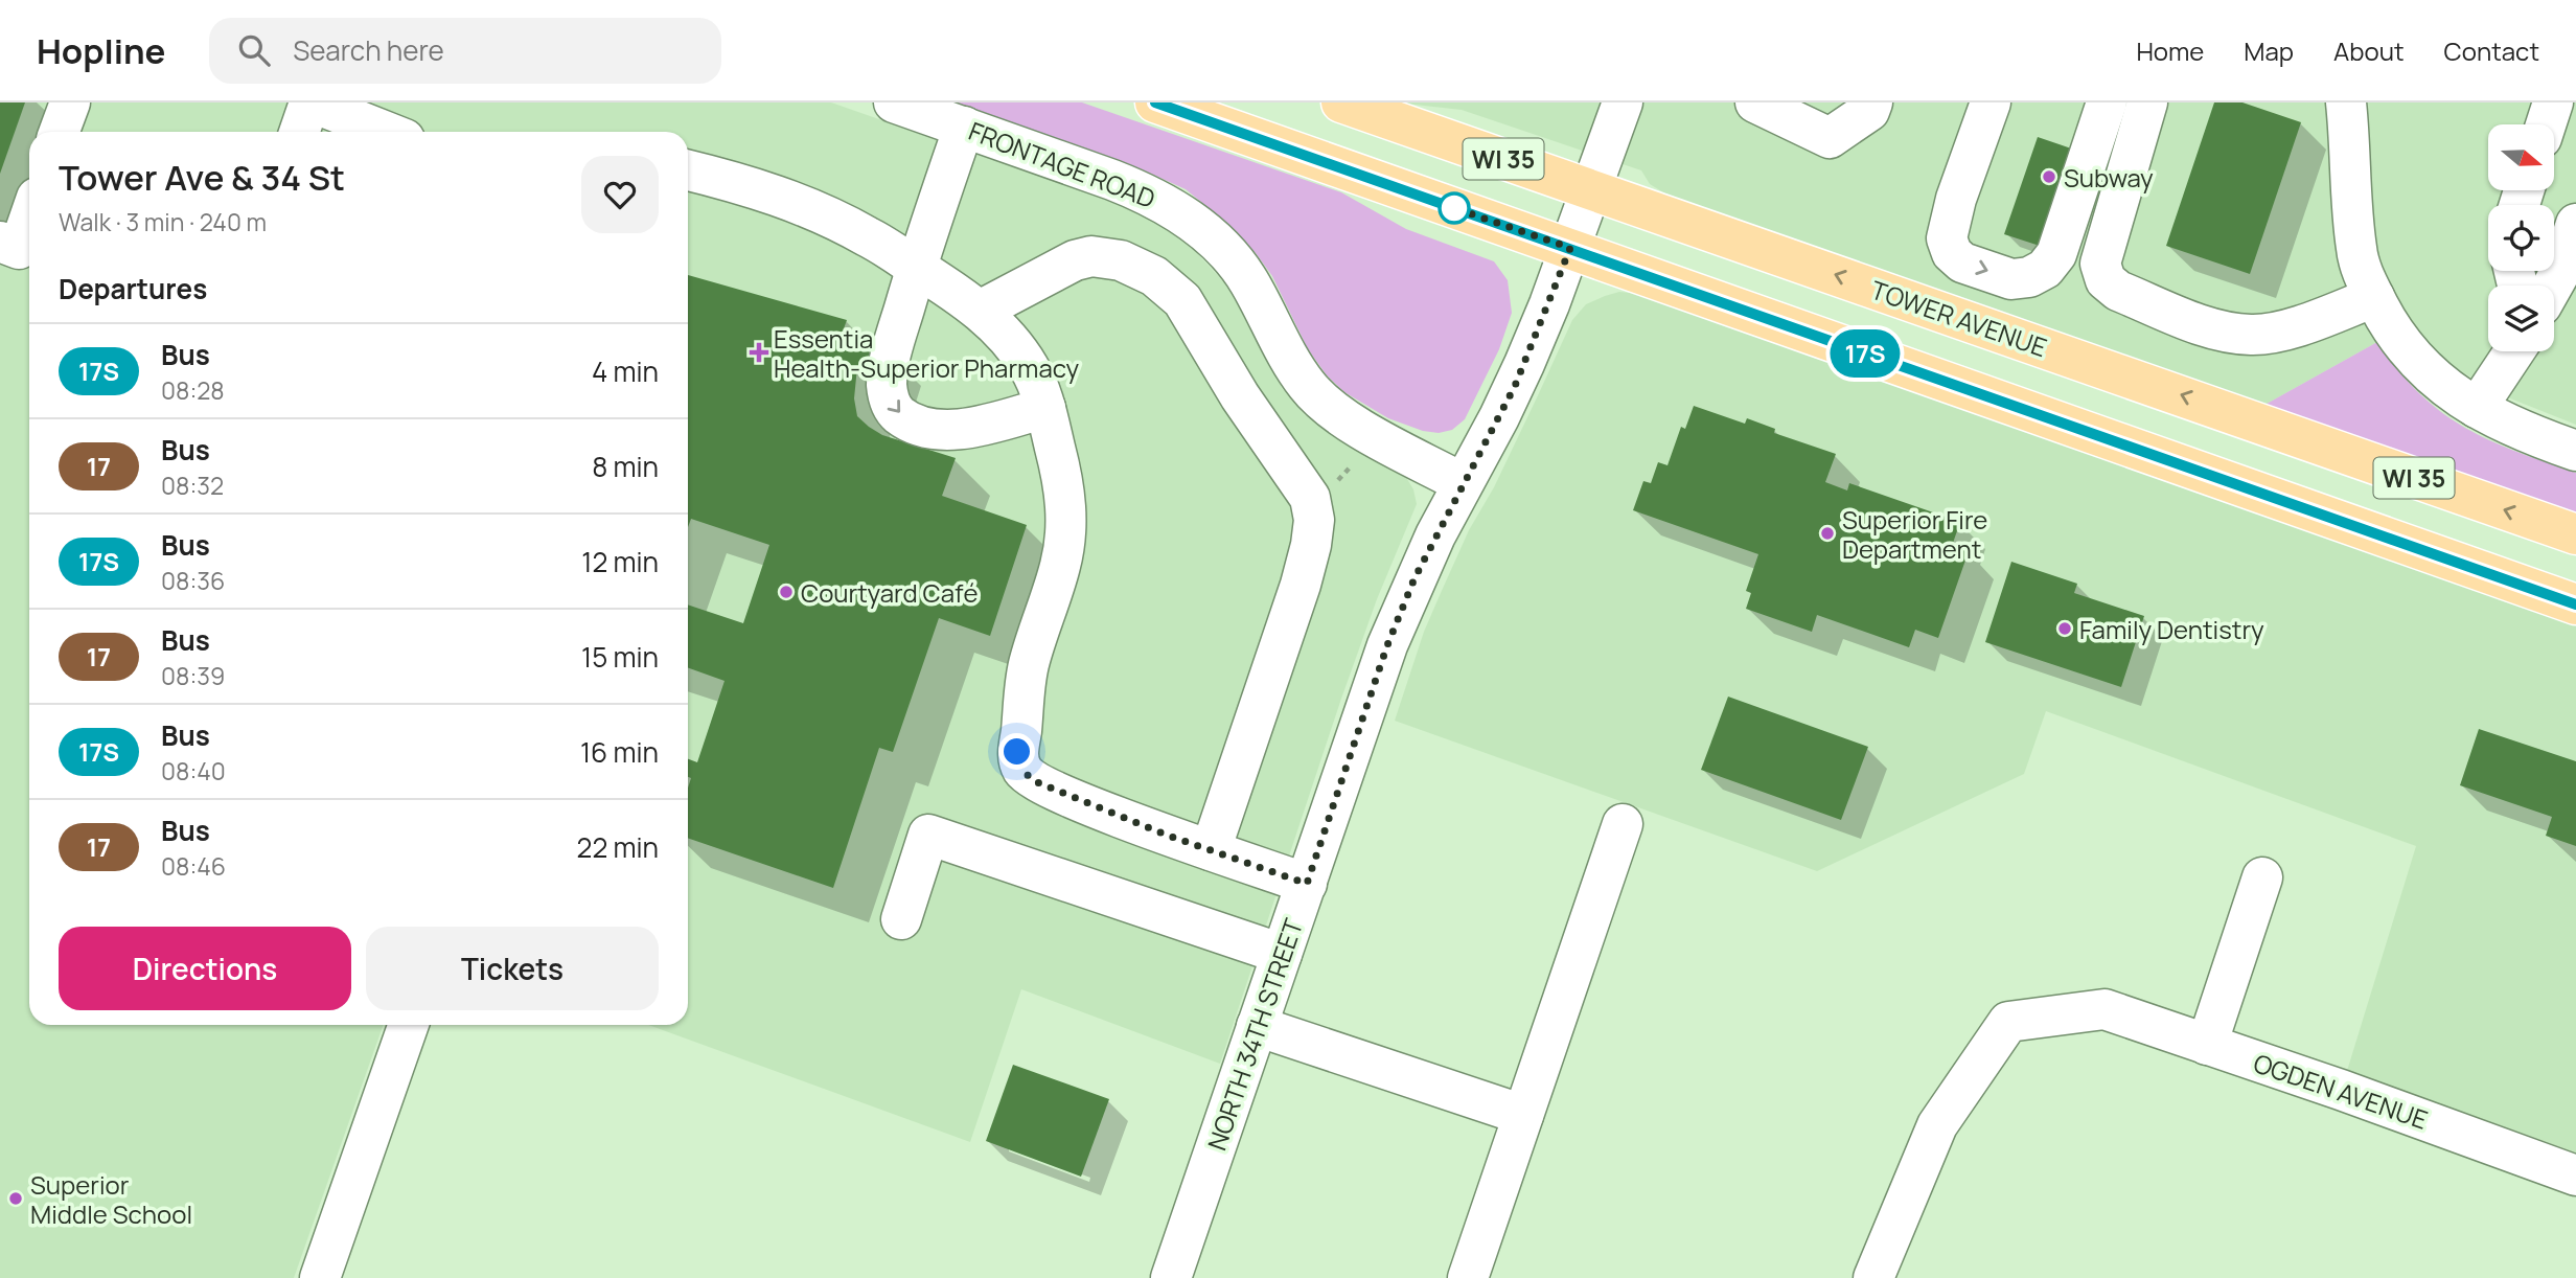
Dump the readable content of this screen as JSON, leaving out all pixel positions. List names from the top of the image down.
{
  "streets": {
    "main road": ["WI 35", "TOWER AVENUE"],
    "street": ["FRONTAGE ROAD", "NORTH 34TH STREET", "OGDEN AVENUE"]
  },
  "crossings": [
    ["WI 35", "NORTH 34TH STREET"],
    ["FRONTAGE ROAD", "NORTH 34TH STREET"],
    ["TOWER AVENUE", "NORTH 34TH STREET"]
  ],
  "places": {
    "other": [
      "Subway",
      "Superior Fire Department",
      "Courtyard Café",
      "Family Dentistry",
      "Superior Middle School"
    ],
    "health": ["Essentia Health-Superior Pharmacy"]
  },
  "lines": ["bus line 17S"],
  "north": "right",
  "page": {
    "header": "Hopline",
    "search": "Search here",
    "nav": [
      "Home",
      "Map",
      "About",
      "Contact"
    ],
    "on_map": "17S",
    "heading": [
      ["Tower Ave & 34 St", "Walk · 3 min · 240 m"],
      "Departures"
    ],
    "list": [
      {
        "mark": "17S",
        "name": "Bus",
        "note": "08:28",
        "value": "4 min"
      },
      {
        "mark": "17",
        "name": "Bus",
        "note": "08:32",
        "value": "8 min"
      },
      {
        "mark": "17S",
        "name": "Bus",
        "note": "08:36",
        "value": "12 min"
      },
      {
        "mark": "17",
        "name": "Bus",
        "note": "08:39",
        "value": "15 min"
      },
      {
        "mark": "17S",
        "name": "Bus",
        "note": "08:40",
        "value": "16 min"
      },
      {
        "mark": "17",
        "name": "Bus",
        "note": "08:46",
        "value": "22 min"
      }
    ],
    "buttons": ["Directions", "Tickets"]
  }
}
